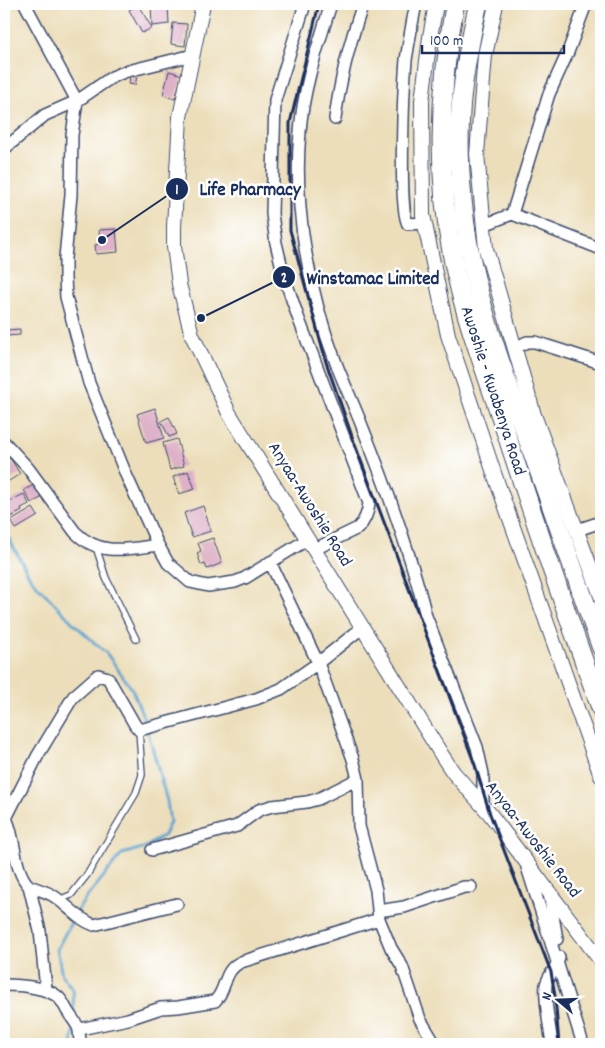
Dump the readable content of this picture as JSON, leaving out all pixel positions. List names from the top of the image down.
{
  "streets": {
    "main road": ["Awoshie - Kwabenya Road"],
    "street": ["Anyaa-Awoshie Road"]
  },
  "places": ["Life Pharmacy", "Winstamac Limited"],
  "scale_bar": "100 m",
  "north": "left"
}
